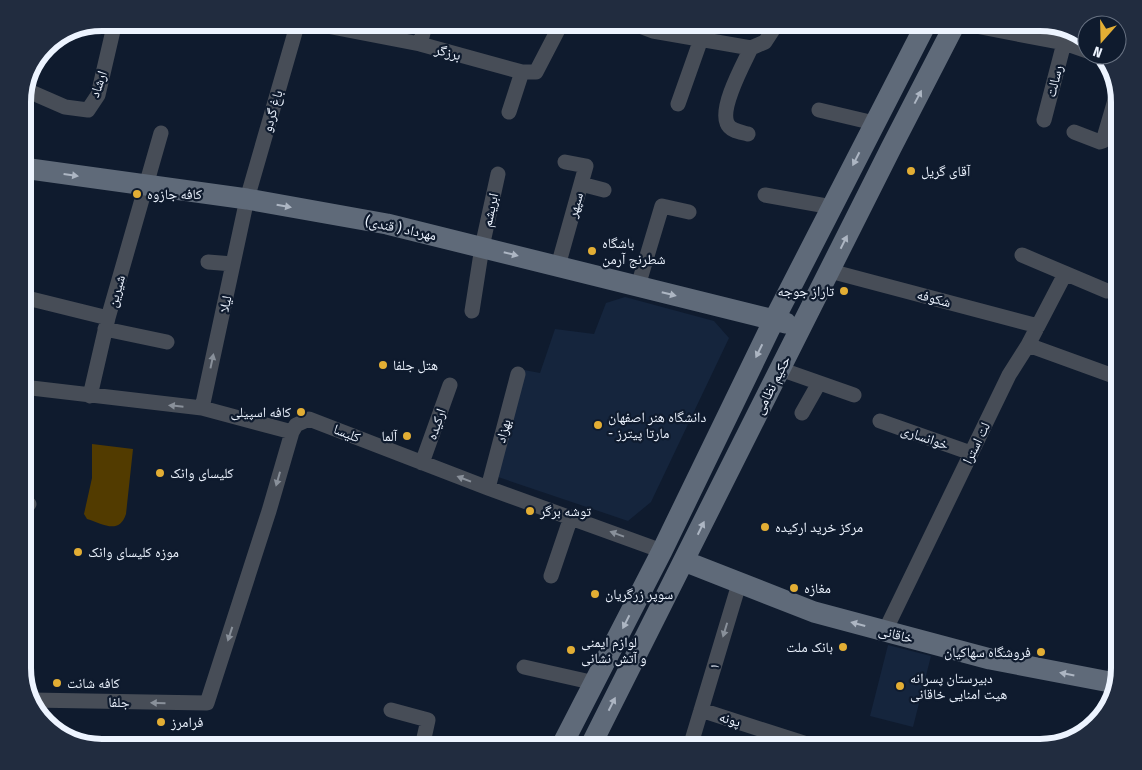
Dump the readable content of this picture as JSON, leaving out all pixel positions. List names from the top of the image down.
{
  "streets": {
    "main road": ["مهرداد ( قندی)", "حکیم نظامی", "خاقانی"],
    "street": [
      "برزگر",
      "رسالت",
      "ارشاد",
      "باغ گردو",
      "سپهر",
      "ابریشم",
      "شیرین",
      "شکوفه",
      "لیلا",
      "ارکیده",
      "بهزاد",
      "کلیسا",
      "خوانساری",
      "لت استرا",
      "۱",
      "جلفا",
      "پونه"
    ]
  },
  "crossings": [
    ["باغ گردو", "مهرداد ( قندی)"],
    ["باغ گردو", "لیلا"],
    ["سپهر", "مهرداد ( قندی)"],
    ["ابریشم", "مهرداد ( قندی)"],
    ["مهرداد ( قندی)", "شیرین"],
    ["مهرداد ( قندی)", "لیلا"],
    ["مهرداد ( قندی)", "حکیم نظامی"],
    ["شکوفه", "حکیم نظامی"],
    ["شکوفه", "لت استرا"],
    ["حکیم نظامی", "کلیسا"],
    ["حکیم نظامی", "خاقانی"],
    ["ارکیده", "کلیسا"],
    ["بهزاد", "کلیسا"],
    ["کلیسا", "جلفا"],
    ["خوانساری", "لت استرا"],
    ["لت استرا", "خاقانی"],
    ["خاقانی", "۱"],
    ["۱", "پونه"]
  ],
  "one_way": [
    "مهرداد ( قندی)",
    "لیلا",
    "کلیسا",
    "خاقانی",
    "۱",
    "جلفا"
  ],
  "places": [
    "آقای گریل",
    "کافه جازوه",
    "باشگاه شطرنج آرمن",
    "تاراز جوجه",
    "هتل جلفا",
    "کافه اسپیلی",
    "دانشگاه هنر اصفهان - مارتا پیترز",
    "آلما",
    "کلیسای وانک",
    "توشه برگر",
    "مرکز خرید ارکیده",
    "موزه کلیسای وانک",
    "مغازه",
    "سوپر زرگریان",
    "بانک ملت",
    "لوازم ایمنی و آتش نشانی",
    "فروشگاه سهاکیان",
    "کافه شانت",
    "دبیرستان پسرانه هیت امنایی خاقانی",
    "فرامرز"
  ],
  "north": "bottom"
}
